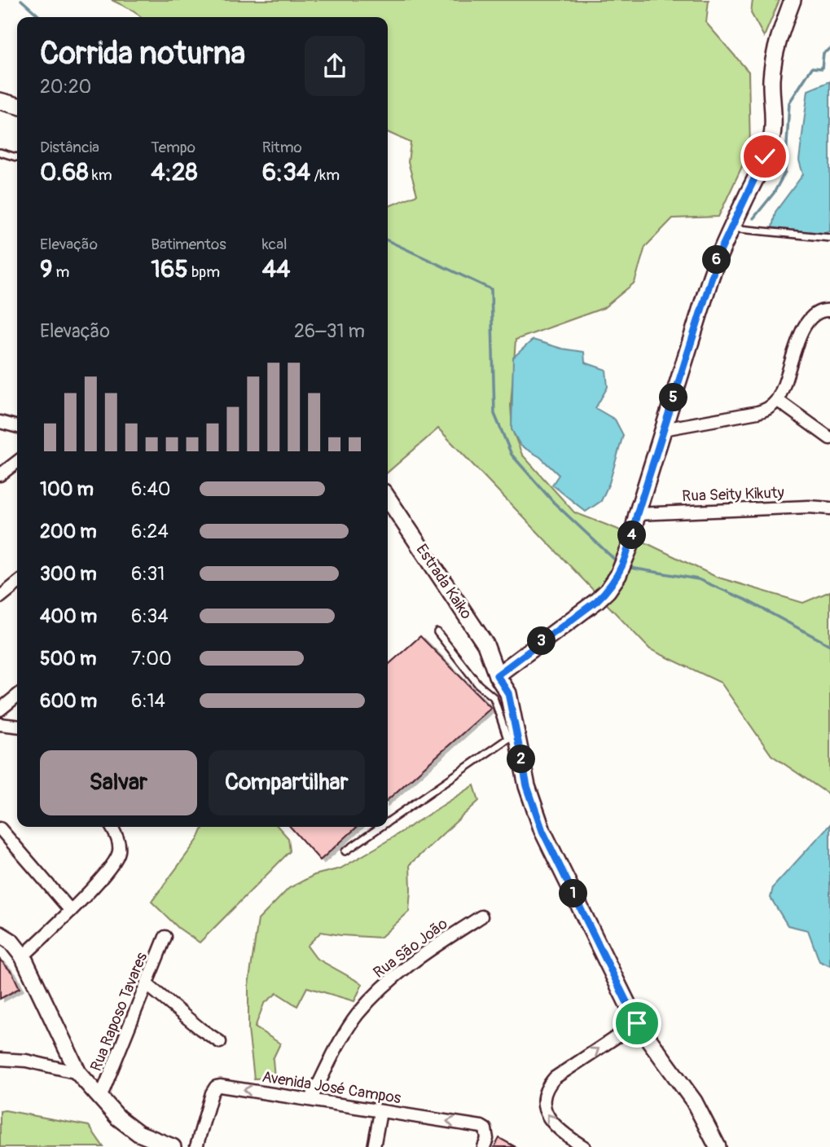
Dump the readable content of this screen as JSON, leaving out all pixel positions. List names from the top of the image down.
{
  "streets": {
    "street": [
      "Rua Seity Kikuty",
      "Estrada Kaiko",
      "Rua São João",
      "Rua Raposo Tavares",
      "Avenida José Campos"
    ]
  },
  "crossings": [
    ["Rua São João", "Avenida José Campos"]
  ],
  "page": {
    "heading": ["Corrida noturna", "20:20"],
    "stats": [
      ["Distância", "0.68 km"],
      ["Tempo", "4:28"],
      ["Ritmo", "6:34 /km"],
      ["Elevação", "9 m"],
      ["Batimentos", "165 bpm"],
      ["kcal", "44"]
    ],
    "pins": [
      "6",
      "5",
      "4",
      "3",
      "2",
      "1"
    ],
    "chart": ["Elevação", "26–31 m"],
    "list": [
      {
        "name": "100 m",
        "note": "6:40"
      },
      {
        "name": "200 m",
        "note": "6:24"
      },
      {
        "name": "300 m",
        "note": "6:31"
      },
      {
        "name": "400 m",
        "note": "6:34"
      },
      {
        "name": "500 m",
        "note": "7:00"
      },
      {
        "name": "600 m",
        "note": "6:14"
      }
    ],
    "buttons": ["Salvar", "Compartilhar"]
  }
}
